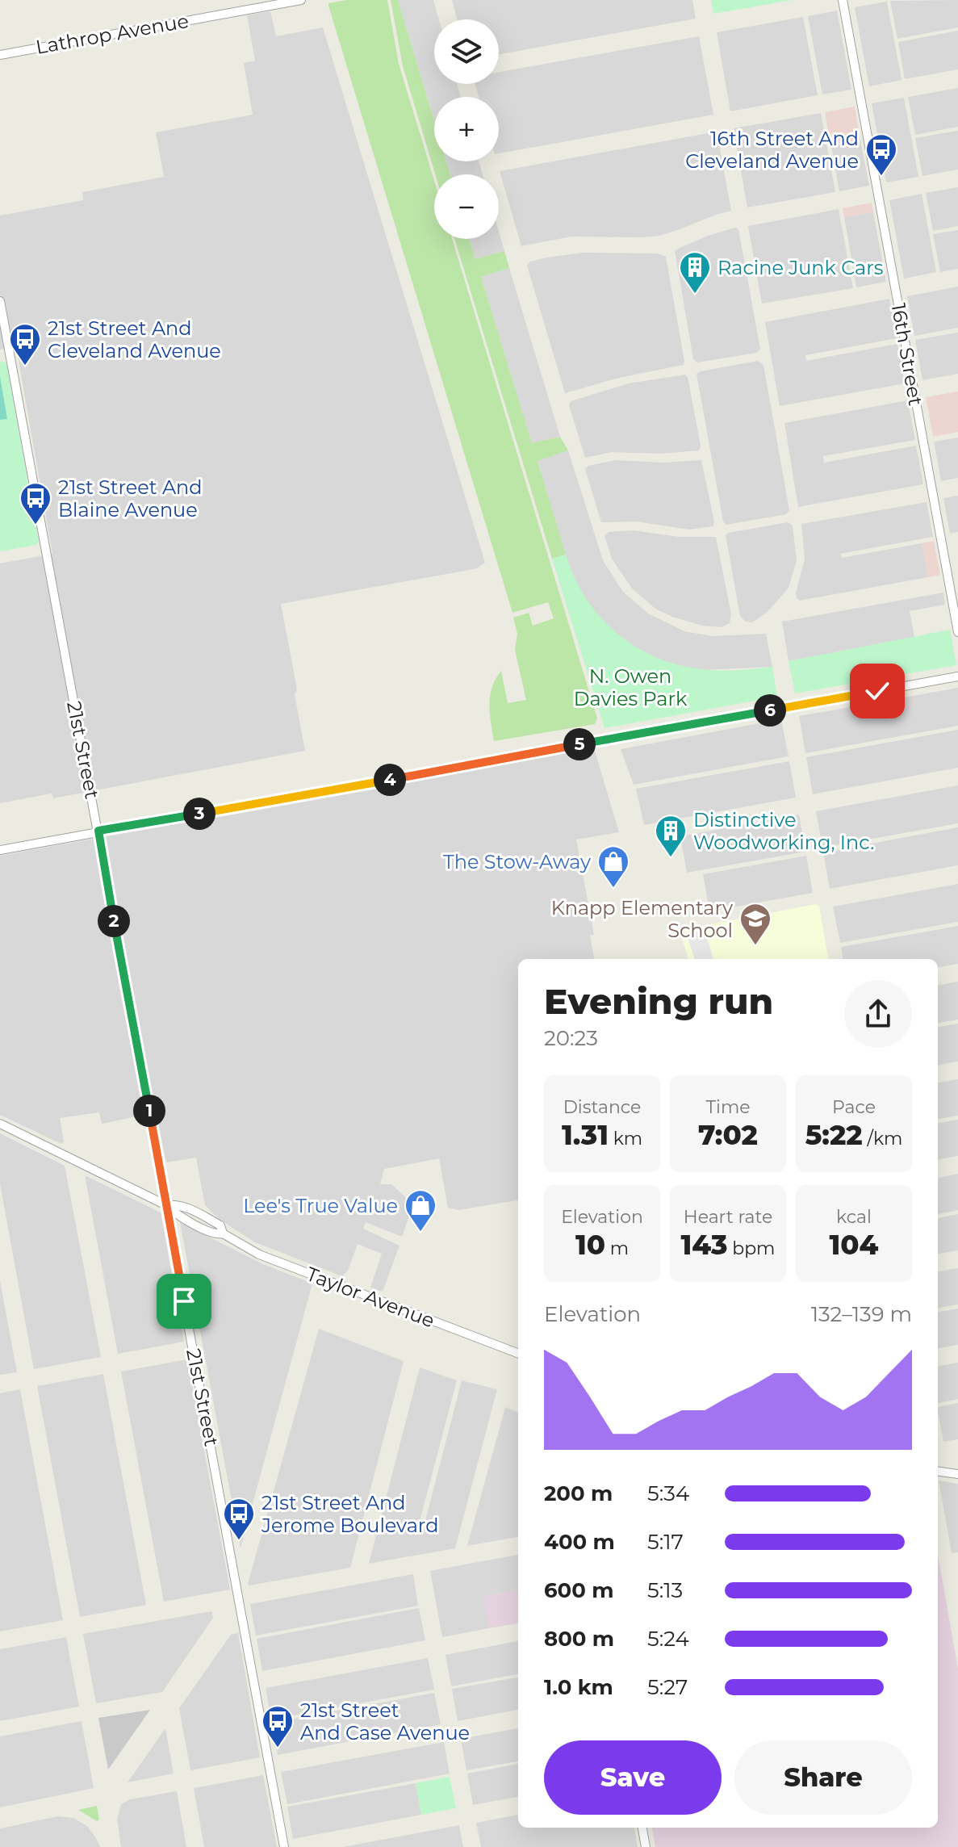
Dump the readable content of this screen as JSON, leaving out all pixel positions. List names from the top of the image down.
{
  "streets": {
    "street": [
      "Lathrop Avenue",
      "16th Street",
      "21st Street",
      "Taylor Avenue"
    ]
  },
  "crossings": [
    ["21st Street", "Taylor Avenue"]
  ],
  "parks": ["N. Owen Davies Park"],
  "places": {
    "bus stop": [
      "16th Street And Cleveland Avenue",
      "21st Street And Cleveland Avenue",
      "21st Street And Blaine Avenue",
      "21st Street And Jerome Boulevard",
      "21st Street And Case Avenue"
    ],
    "building": ["Racine Junk Cars", "Distinctive Woodworking, Inc."],
    "shop": ["The Stow-Away", "Lee's True Value"],
    "school or university": ["Knapp Elementary School"]
  },
  "page": {
    "map_buttons": ["+", "−"],
    "pins": [
      "6",
      "5",
      "4",
      "3",
      "2",
      "1"
    ],
    "heading": ["Evening run", "20:23"],
    "stats": [
      ["Distance", "1.31 km"],
      ["Time", "7:02"],
      ["Pace", "5:22 /km"],
      ["Elevation", "10 m"],
      ["Heart rate", "143 bpm"],
      ["kcal", "104"]
    ],
    "chart": ["Elevation", "132–139 m"],
    "list": [
      {
        "name": "200 m",
        "note": "5:34"
      },
      {
        "name": "400 m",
        "note": "5:17"
      },
      {
        "name": "600 m",
        "note": "5:13"
      },
      {
        "name": "800 m",
        "note": "5:24"
      },
      {
        "name": "1.0 km",
        "note": "5:27"
      }
    ],
    "buttons": ["Save", "Share"]
  }
}
